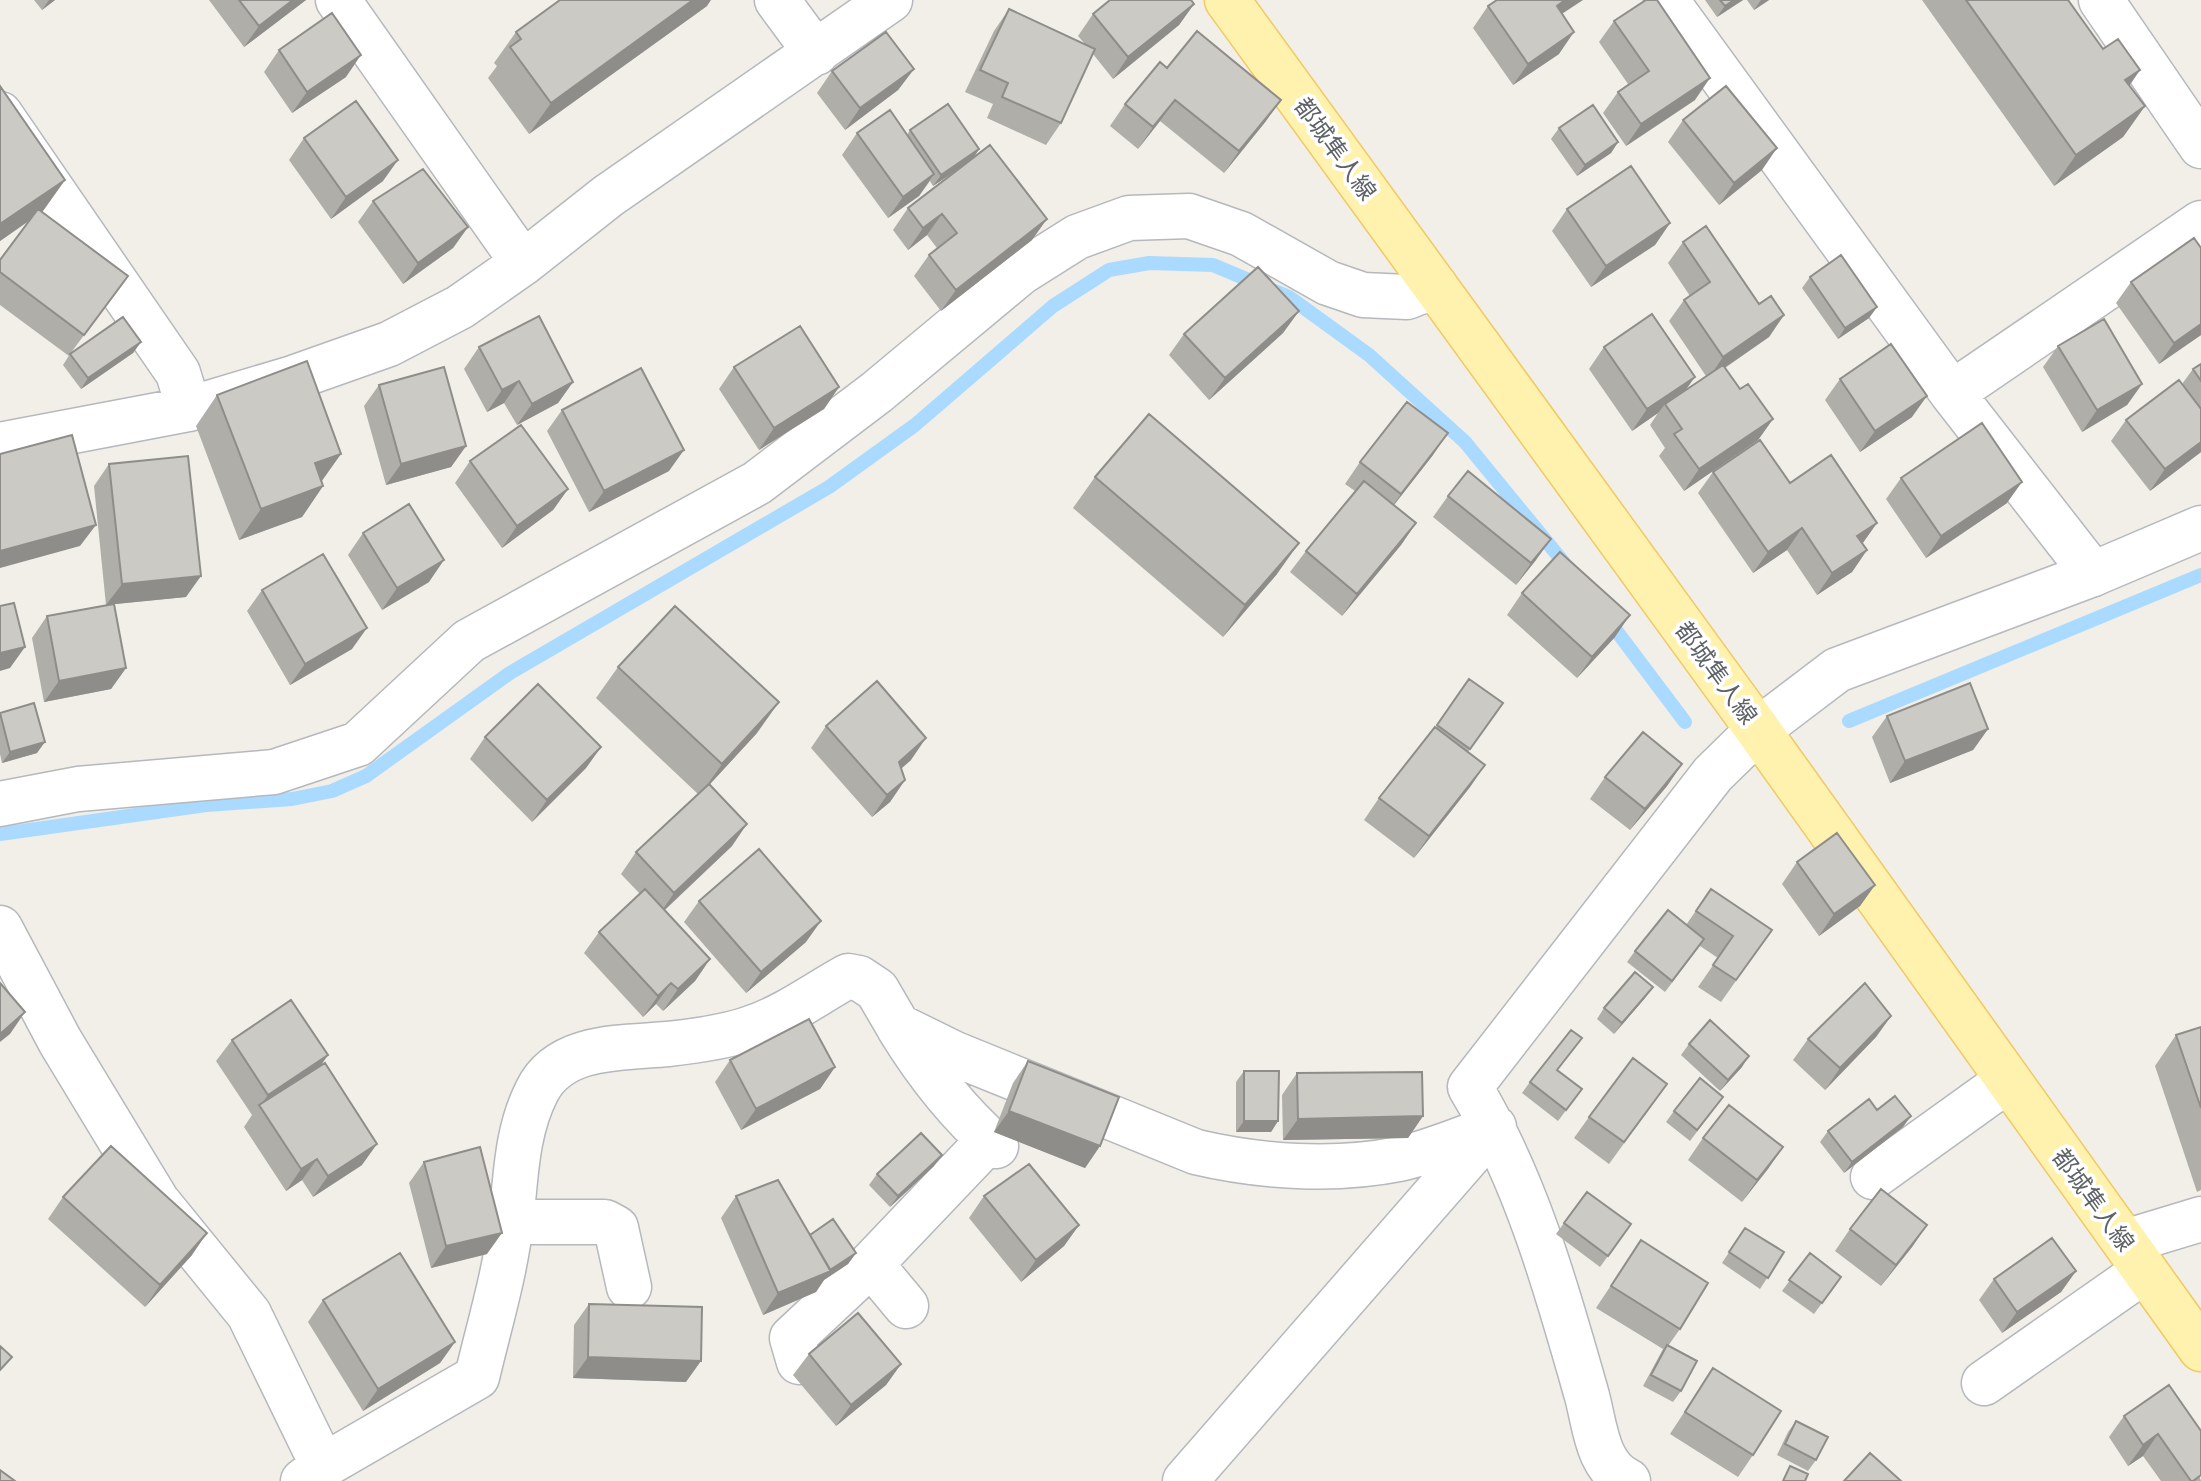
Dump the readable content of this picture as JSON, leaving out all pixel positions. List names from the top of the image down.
{
  "streets": {
    "main road": ["都城隼人線"]
  }
}
